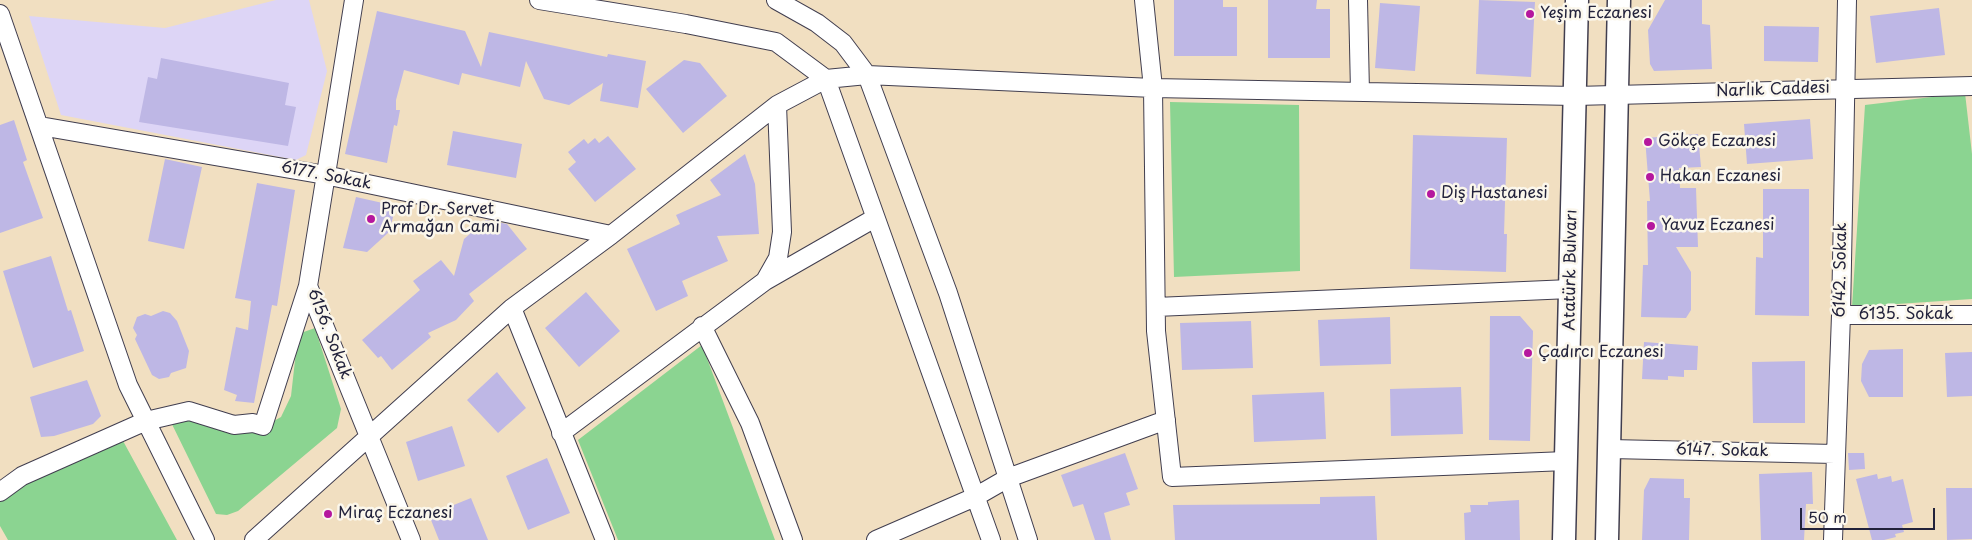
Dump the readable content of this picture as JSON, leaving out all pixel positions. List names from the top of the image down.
{
  "streets": {
    "main road": ["Atatürk Bulvarı"],
    "street": [
      "Narlık Caddesi",
      "6177. Sokak",
      "6142. Sokak",
      "6135. Sokak",
      "6156. Sokak",
      "6147. Sokak"
    ]
  },
  "crossings": [
    ["Narlık Caddesi", "Atatürk Bulvarı"],
    ["Narlık Caddesi", "6142. Sokak"],
    ["6177. Sokak", "6156. Sokak"],
    ["6142. Sokak", "6135. Sokak"],
    ["6142. Sokak", "6147. Sokak"]
  ],
  "places": [
    "Yeşim Eczanesi",
    "Gökçe Eczanesi",
    "Hakan Eczanesi",
    "Diş Hastanesi",
    "Prof Dr. Servet Armağan Cami",
    "Yavuz Eczanesi",
    "Çadırcı Eczanesi",
    "Miraç Eczanesi"
  ],
  "scale_bar": "50 m"
}
